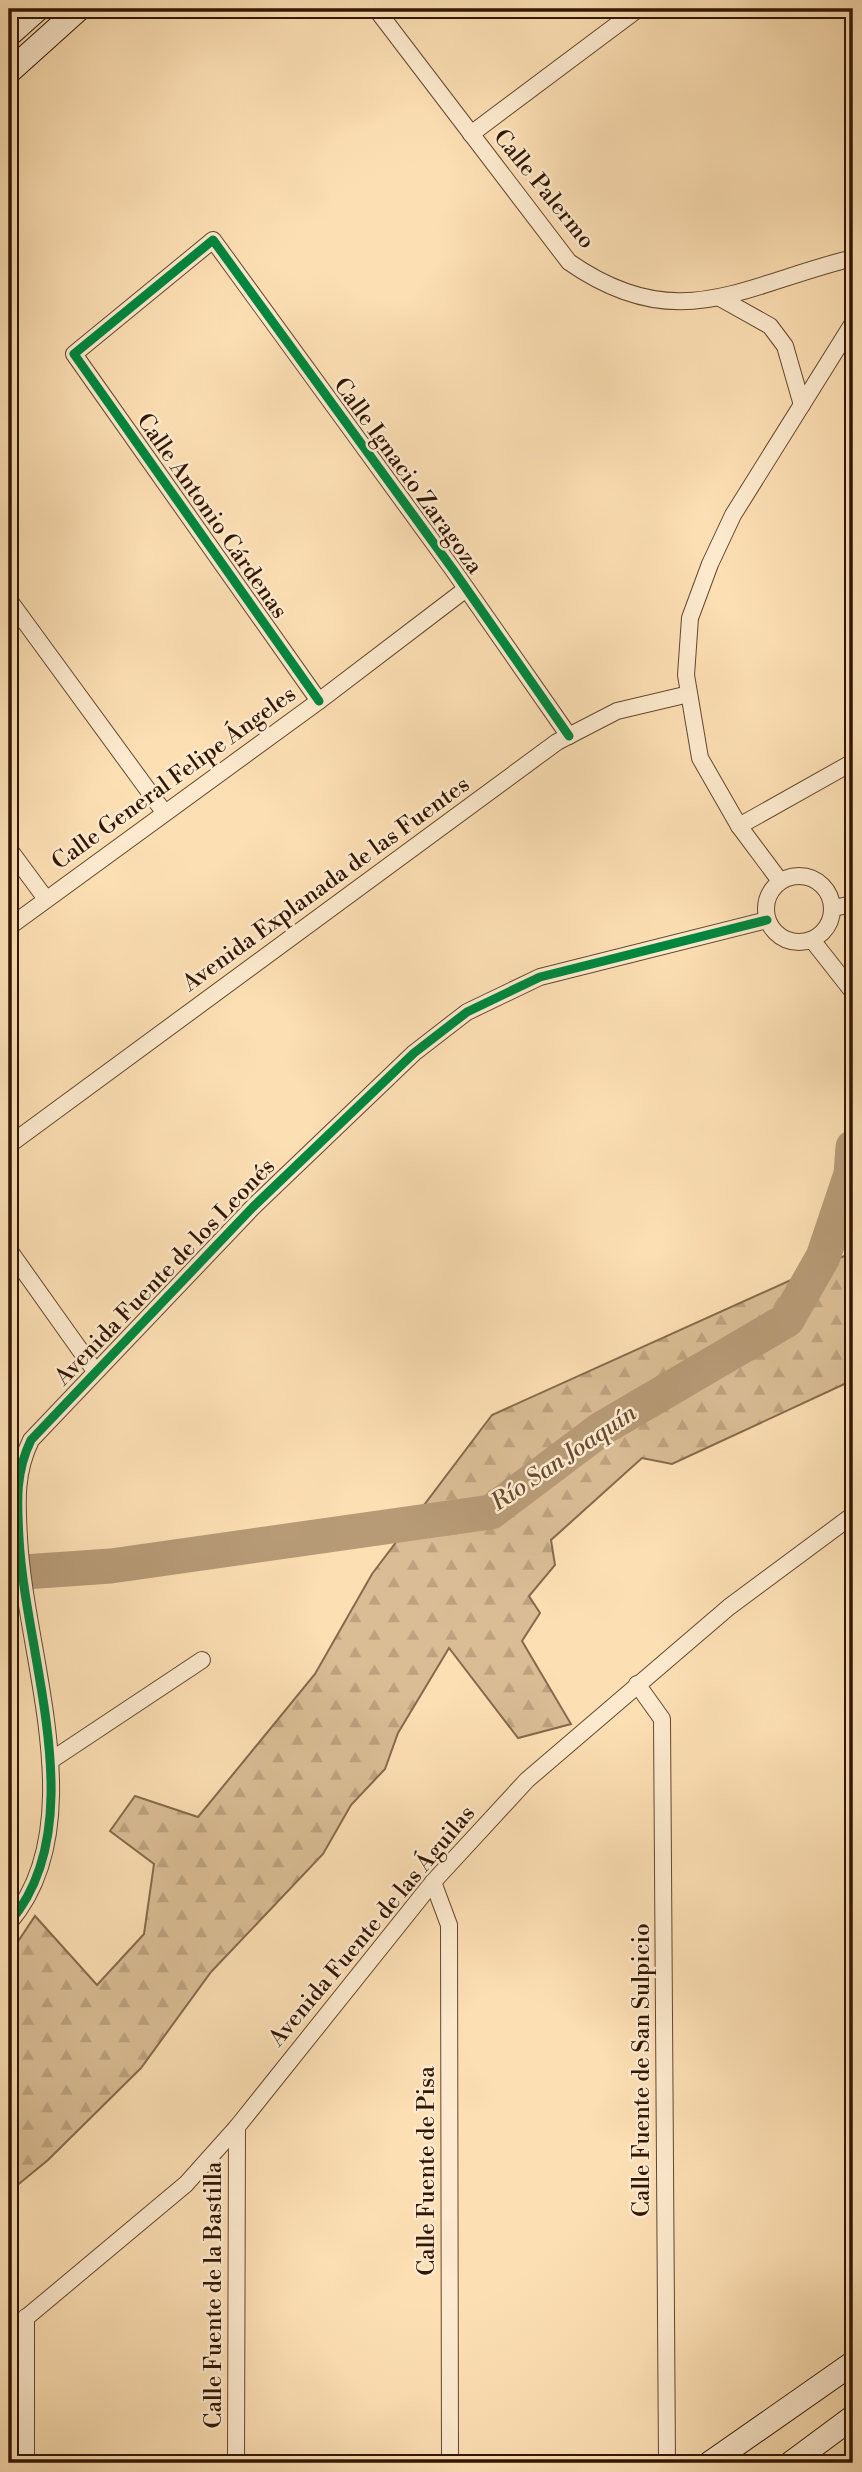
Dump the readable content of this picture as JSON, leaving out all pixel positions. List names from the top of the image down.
{
  "streets": {
    "street": [
      "Calle Palermo",
      "Calle Ignacio Zaragoza",
      "Calle Antonio Cárdenas",
      "Calle General Felipe Ángeles",
      "Avenida Explanada de las Fuentes",
      "Avenida Fuente de los Leonés",
      "Avenida Fuente de las Águilas",
      "Calle Fuente de San Sulpicio",
      "Calle Fuente de Pisa",
      "Calle Fuente de la Bastilla"
    ]
  },
  "crossings": [
    ["Calle Ignacio Zaragoza", "Calle Antonio Cárdenas"],
    ["Calle Ignacio Zaragoza", "Calle General Felipe Ángeles"],
    ["Calle Ignacio Zaragoza", "Avenida Explanada de las Fuentes"],
    ["Calle Antonio Cárdenas", "Calle General Felipe Ángeles"],
    ["Avenida Fuente de las Águilas", "Calle Fuente de San Sulpicio"],
    ["Avenida Fuente de las Águilas", "Calle Fuente de Pisa"],
    ["Avenida Fuente de las Águilas", "Calle Fuente de la Bastilla"]
  ],
  "water": ["Río San Joaquín"]
}
